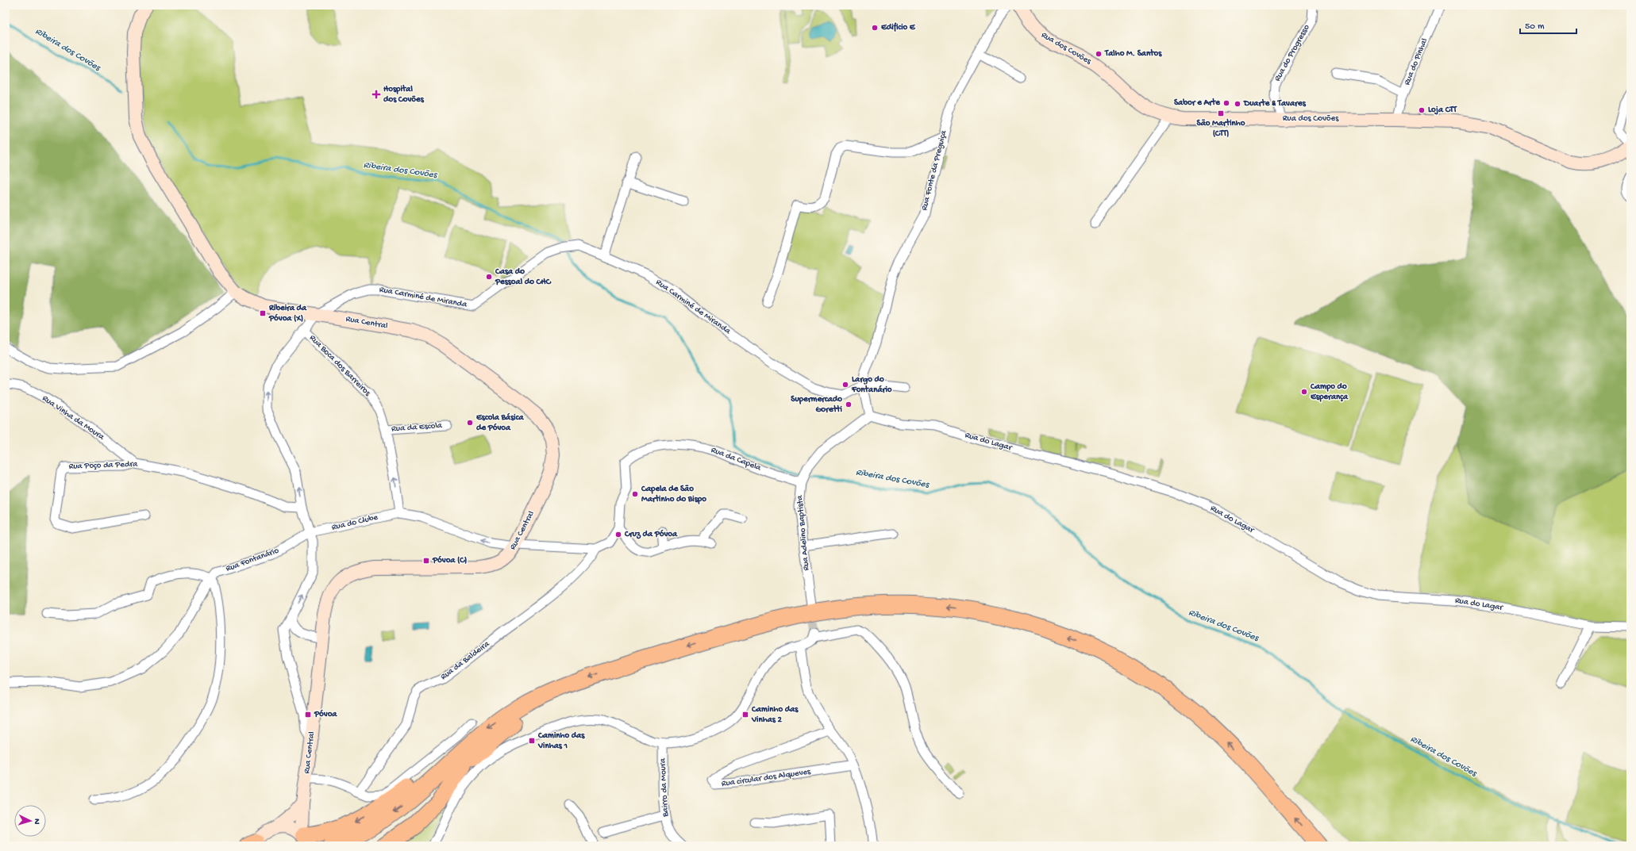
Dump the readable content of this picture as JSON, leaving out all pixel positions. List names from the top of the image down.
{
  "streets": {
    "street": [
      "Rua dos Covões",
      "Rua do Progresso",
      "Rua do Pinhal",
      "Rua Fonte da Preguiça",
      "Rua Carminé de Miranda",
      "Rua Central",
      "Rua Boca dos Barreiros",
      "Rua Vinha da Moura",
      "Rua da Escola",
      "Rua do Lagar",
      "Rua da Capela",
      "Rua Poço da Pedra",
      "Rua do Clube",
      "Rua Adelino Baptista",
      "Rua Fontanário",
      "Rua da Baldeira",
      "Rua circular dos Alqueves",
      "Bairro da Moura"
    ]
  },
  "crossings": [
    ["Rua dos Covões", "Rua do Progresso"],
    ["Rua dos Covões", "Rua do Pinhal"],
    ["Rua Fonte da Preguiça", "Rua Carminé de Miranda"],
    ["Rua Fonte da Preguiça", "Rua do Lagar"],
    ["Rua Fonte da Preguiça", "Rua Adelino Baptista"],
    ["Rua Carminé de Miranda", "Rua Central"],
    ["Rua Boca dos Barreiros", "Rua da Escola"],
    ["Rua Boca dos Barreiros", "Rua do Clube"],
    ["Rua Vinha da Moura", "Rua Poço da Pedra"],
    ["Rua do Lagar", "Rua Adelino Baptista"],
    ["Rua da Capela", "Rua Adelino Baptista"],
    ["Rua do Clube", "Rua Fontanário"]
  ],
  "one_way": ["Rua Boca dos Barreiros"],
  "water": ["Ribeira dos Covões"],
  "places": {
    "other": [
      "Edificio E",
      "Talho M. Santos",
      "Sabor e Arte",
      "Duarte & Tavares",
      "Loja CTT",
      "Casa do Pessoal do CHC",
      "Largo do Fontanário",
      "Campo do Esperança",
      "Supermercado Goretti",
      "Escola Básica de Póvoa",
      "Capela de São Martinho do Bispo",
      "Cruz da Póvoa"
    ],
    "health": ["Hospital dos Covões"],
    "transit": [
      "São Martinho (CTT)",
      "Ribeira da Póvoa (X)",
      "Póvoa (C)",
      "Póvoa",
      "Caminho das Vinhas 2",
      "Caminho das Vinhas 1"
    ]
  },
  "scale_bar": "50 m",
  "north": "right"
}
